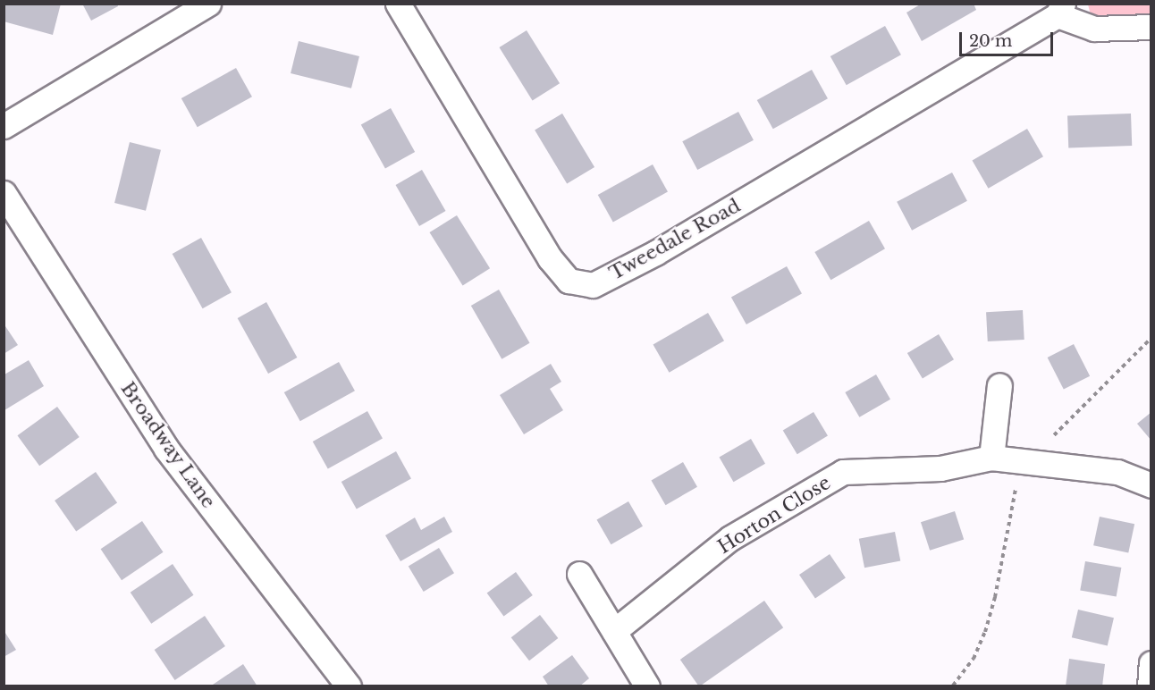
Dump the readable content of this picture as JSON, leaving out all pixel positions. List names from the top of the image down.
{
  "streets": {
    "street": ["Tweedale Road", "Broadway Lane", "Horton Close"]
  },
  "scale_bar": "20 m"
}
